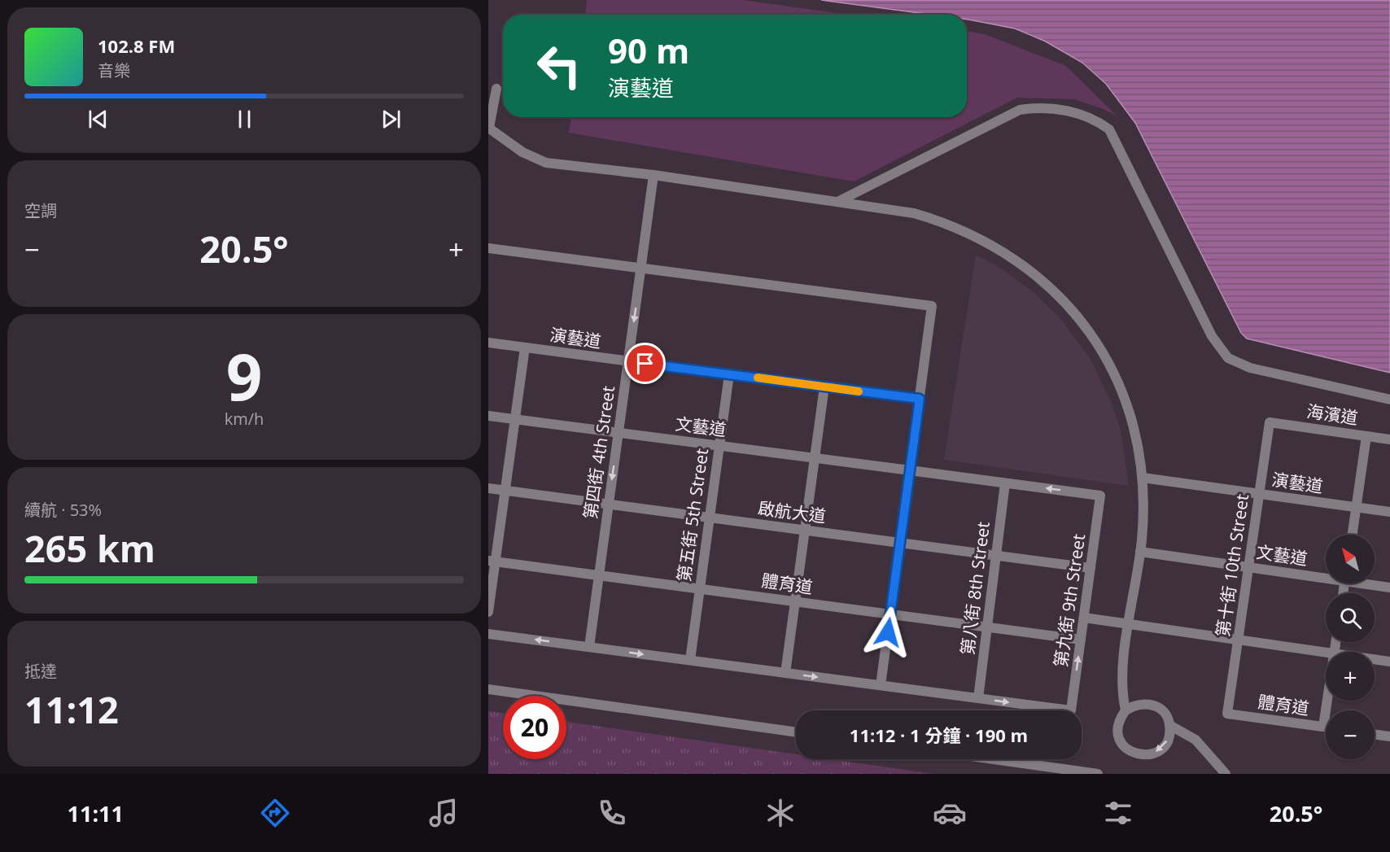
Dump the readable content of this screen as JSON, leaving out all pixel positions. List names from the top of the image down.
{
  "streets": {
    "street": [
      "演藝道",
      "海濱道",
      "文藝道",
      "第四街 4th Street",
      "啟航大道",
      "第五街 5th Street",
      "第十街 10th Street",
      "體育道",
      "第八街 8th Street",
      "第九街 9th Street"
    ]
  },
  "crossings": [
    ["演藝道", "第四街 4th Street"],
    ["演藝道", "第五街 5th Street"],
    ["演藝道", "第十街 10th Street"],
    ["海濱道", "第十街 10th Street"],
    ["文藝道", "第四街 4th Street"],
    ["文藝道", "第五街 5th Street"],
    ["文藝道", "第十街 10th Street"],
    ["文藝道", "第八街 8th Street"],
    ["文藝道", "第九街 9th Street"],
    ["第四街 4th Street", "啟航大道"],
    ["第四街 4th Street", "體育道"],
    ["啟航大道", "第五街 5th Street"],
    ["啟航大道", "第八街 8th Street"],
    ["啟航大道", "第九街 9th Street"],
    ["第五街 5th Street", "體育道"],
    ["第十街 10th Street", "體育道"],
    ["體育道", "第八街 8th Street"],
    ["體育道", "第九街 9th Street"],
    ["第八街 8th Street", "第九街 9th Street"]
  ],
  "one_way": ["第四街 4th Street"],
  "north": "top left",
  "page": {
    "turn": ["90 m", "演藝道"],
    "song": ["102.8 FM", "音樂"],
    "tile": [
      "空調",
      ["9", "km/h"],
      ["續航 · 53%", "265 km"],
      ["抵達", "11:12"]
    ],
    "heat": ["−", "20.5°", "+"],
    "map_buttons": ["+", "−"],
    "limit": "20",
    "trip": "11:12 · 1 分鐘 · 190 m",
    "tabs": ["11:11", "20.5°"]
  }
}
